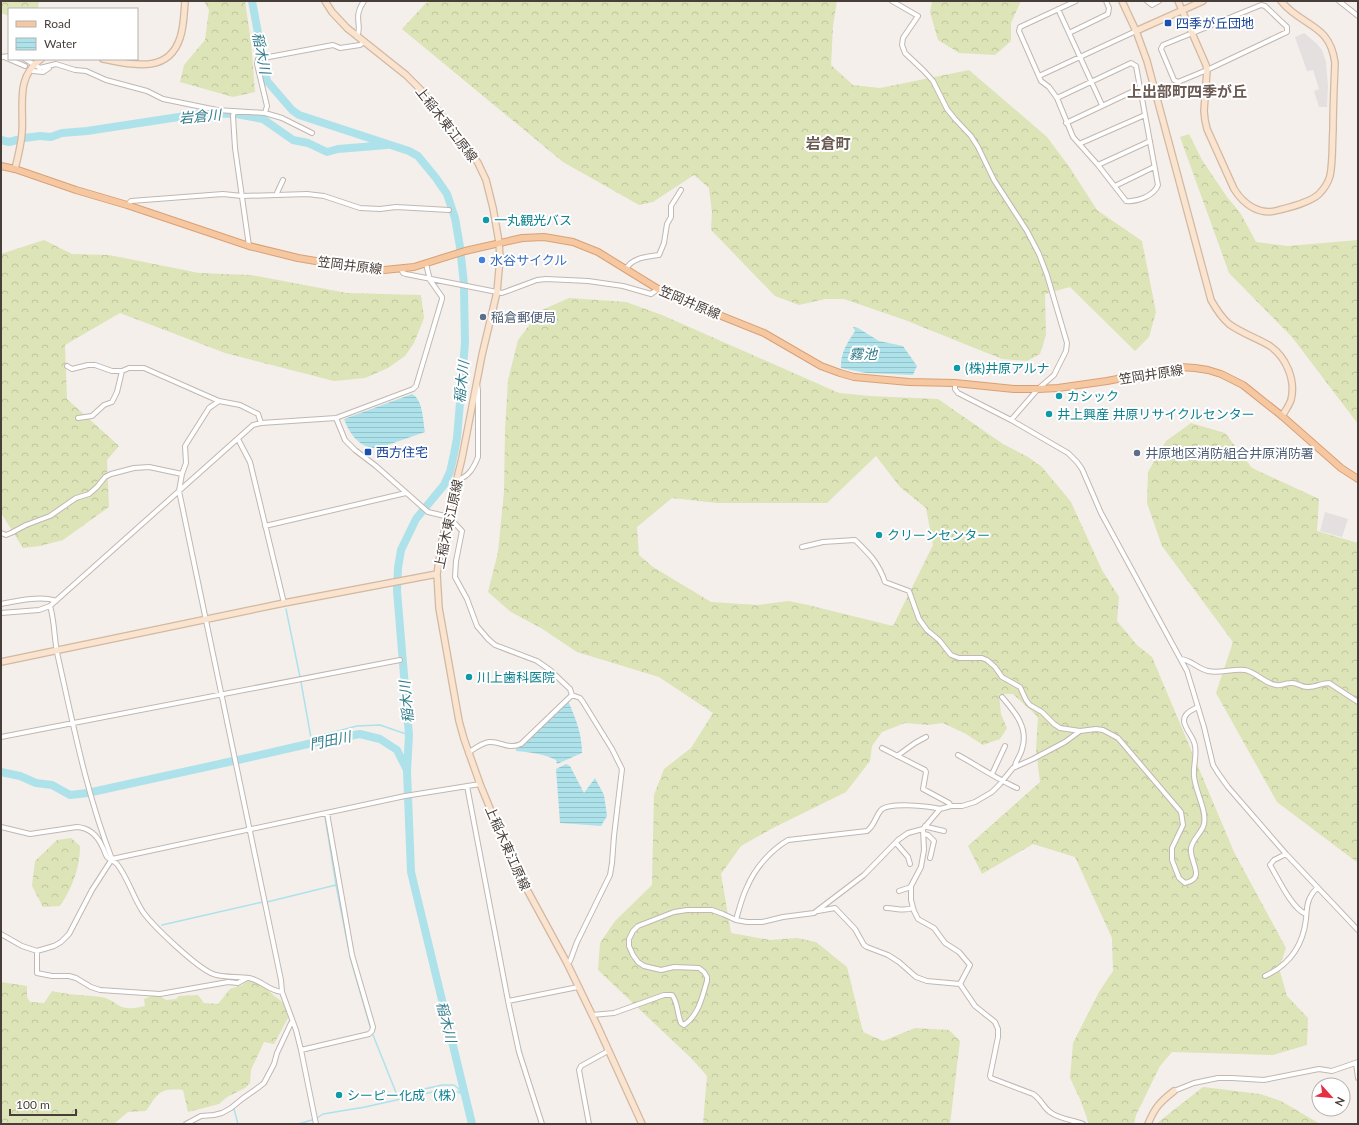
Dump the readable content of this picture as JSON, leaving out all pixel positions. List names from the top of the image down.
{
  "streets": {
    "main road": ["笠岡井原線"],
    "street": ["上稲木東江原線"]
  },
  "crossings": [
    ["上稲木東江原線", "笠岡井原線"]
  ],
  "districts": ["上出部町四季が丘", "岩倉町"],
  "water": [
    "稲木川",
    "岩倉川",
    "霧池",
    "門田川"
  ],
  "places": {
    "transit": ["四季が丘団地", "西方住宅"],
    "other": [
      "一丸観光バス",
      "水谷サイクル",
      "稲倉郵便局",
      "(株)井原アルナ",
      "カシック",
      "井上興産 井原リサイクルセンター",
      "井原地区消防組合井原消防署",
      "クリーンセンター",
      "川上歯科医院",
      "シーピー化成（株）"
    ]
  },
  "legend": ["Road", "Water"],
  "scale_bar": "100 m",
  "north": "bottom right"
}
